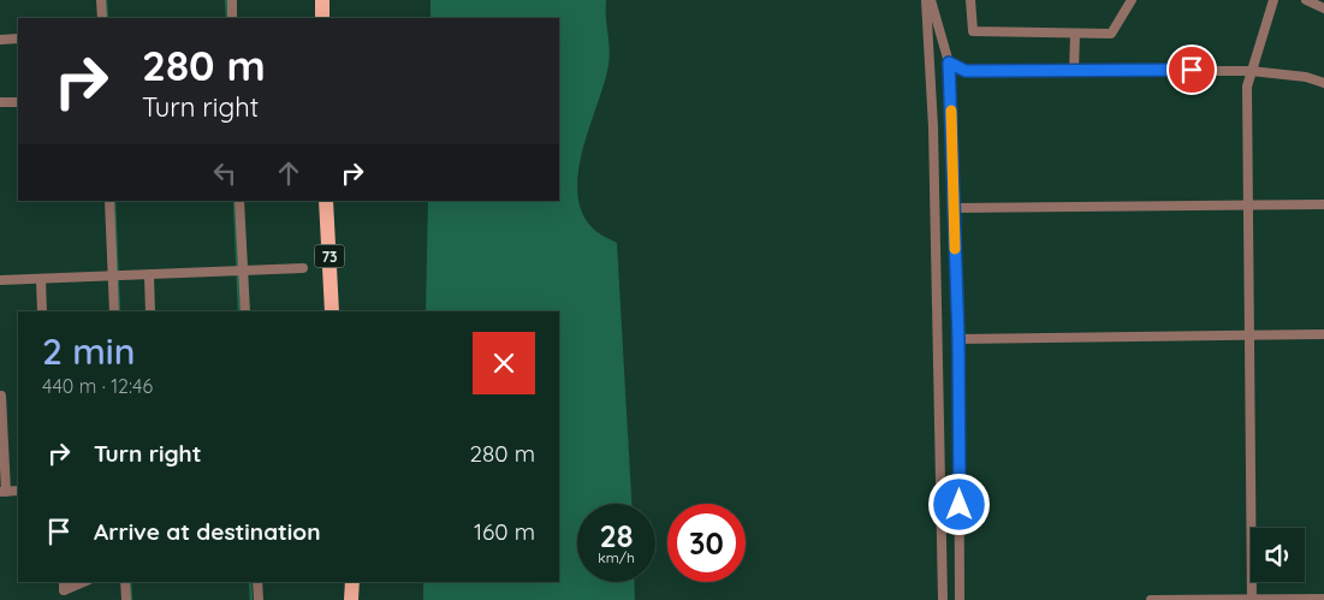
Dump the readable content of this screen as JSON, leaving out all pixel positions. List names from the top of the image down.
{
  "streets": {
    "main road": ["73"]
  },
  "page": {
    "turn": ["280 m", "Turn right"],
    "heading": ["2 min", "440 m · 12:46"],
    "list": [
      {
        "name": "Turn right",
        "value": "280 m"
      },
      {
        "name": "Arrive at destination",
        "value": "160 m"
      }
    ],
    "speed": "28 km/h",
    "limit": "30"
  }
}
